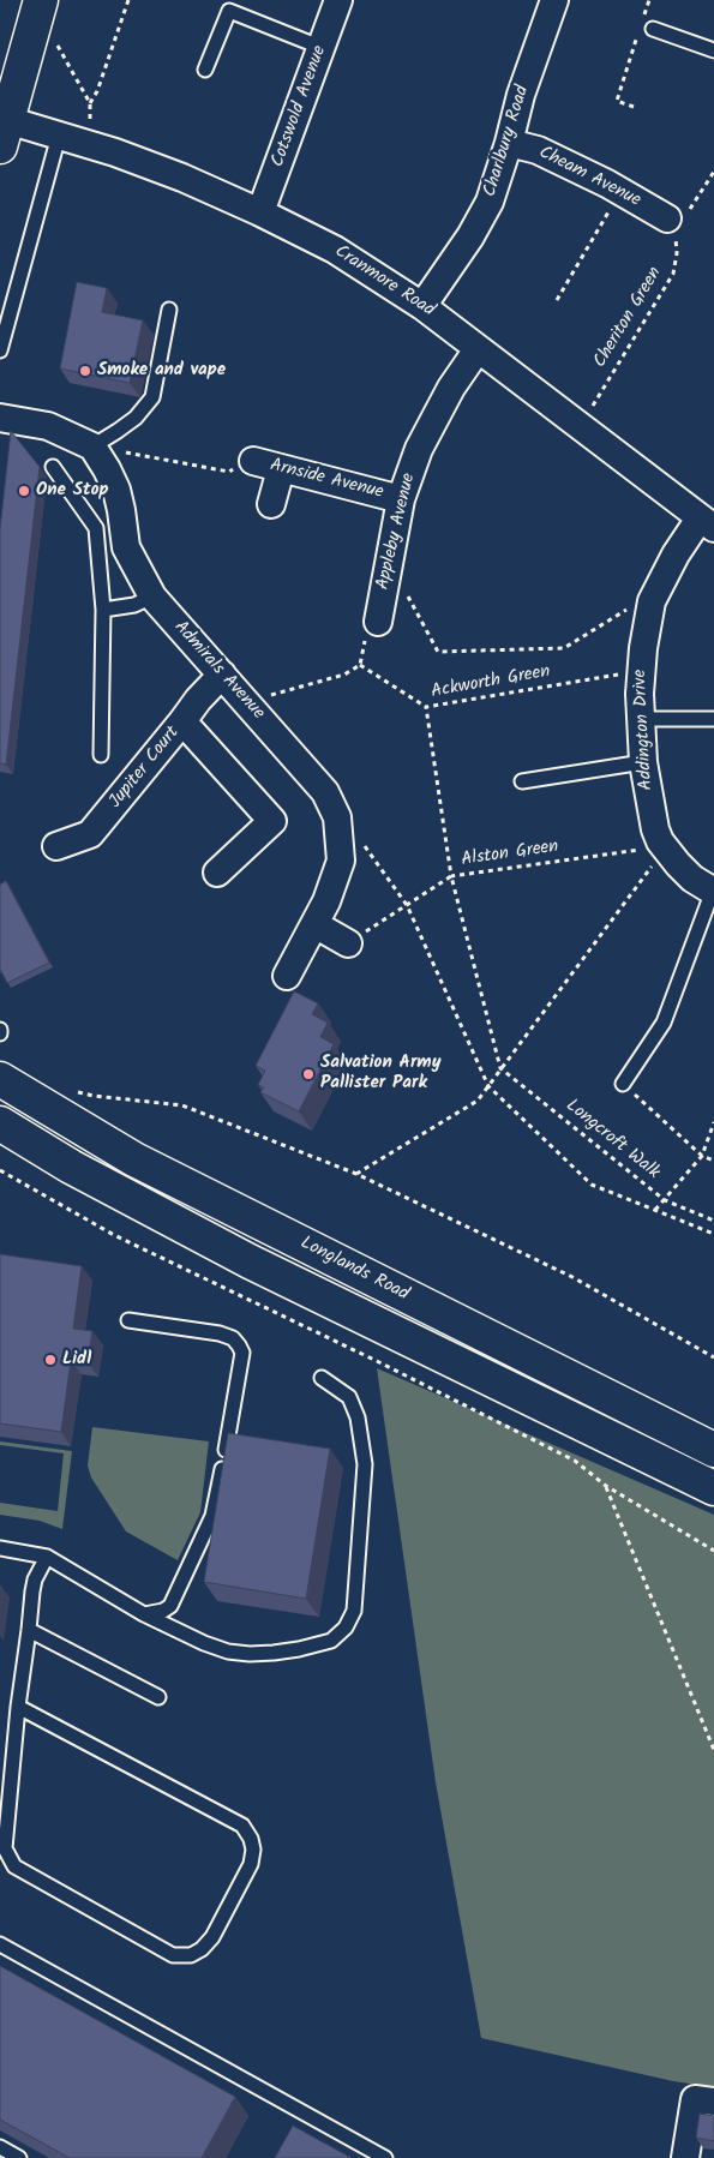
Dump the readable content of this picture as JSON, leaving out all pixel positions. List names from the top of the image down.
{
  "streets": {
    "main road": ["Longlands Road"],
    "street": [
      "Cotswold Avenue",
      "Charlbury Road",
      "Cheam Avenue",
      "Cranmore Road",
      "Arnside Avenue",
      "Appleby Avenue",
      "Admirals Avenue",
      "Addington Drive",
      "Jupiter Court"
    ],
    "path": [
      "Cheriton Green",
      "Ackworth Green",
      "Alston Green",
      "Longcroft Walk"
    ]
  },
  "crossings": [
    ["Cotswold Avenue", "Cranmore Road"],
    ["Charlbury Road", "Cheam Avenue"],
    ["Charlbury Road", "Cranmore Road"],
    ["Cheam Avenue", "Cheriton Green"],
    ["Cranmore Road", "Cheriton Green"],
    ["Cranmore Road", "Appleby Avenue"],
    ["Cranmore Road", "Addington Drive"],
    ["Arnside Avenue", "Appleby Avenue"],
    ["Appleby Avenue", "Ackworth Green"],
    ["Admirals Avenue", "Jupiter Court"],
    ["Ackworth Green", "Addington Drive"],
    ["Ackworth Green", "Alston Green"],
    ["Addington Drive", "Alston Green"]
  ],
  "places": [
    "Smoke and vape",
    "One Stop",
    "Salvation Army Pallister Park",
    "Lidl"
  ]
}
